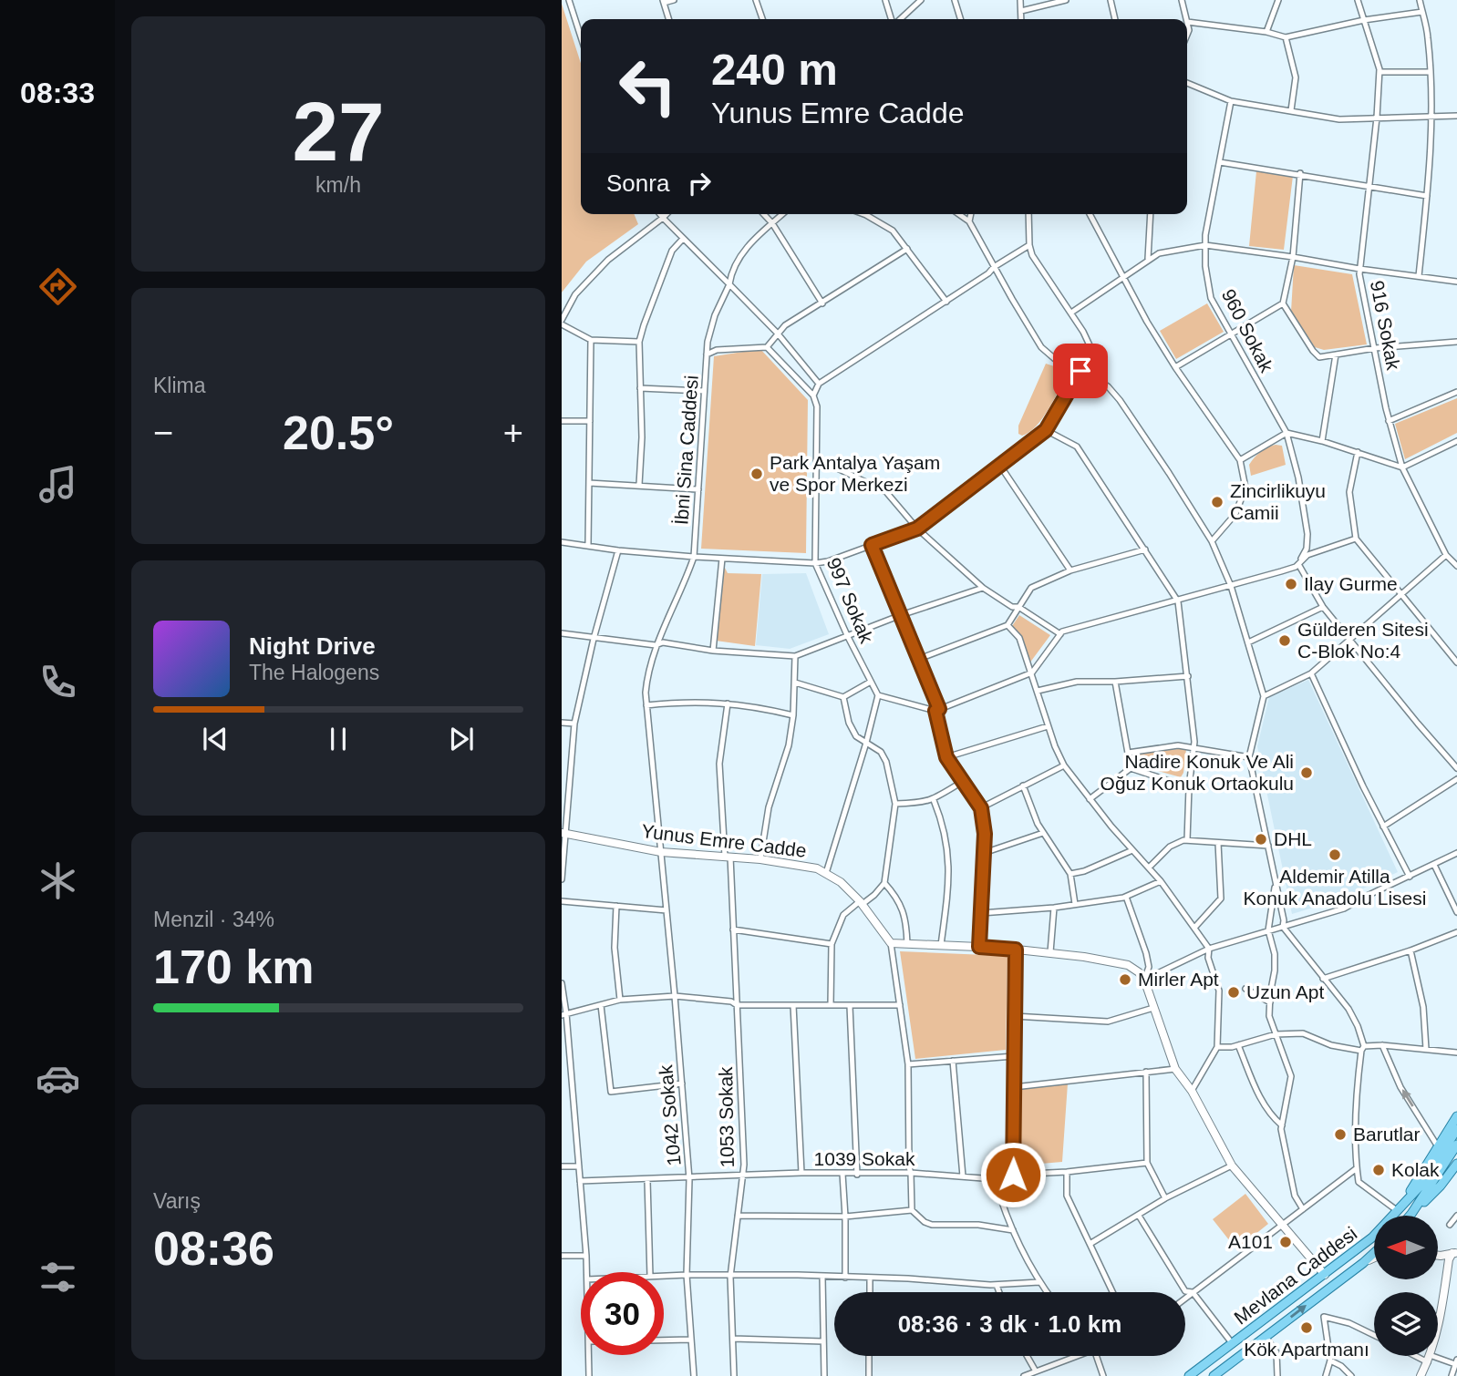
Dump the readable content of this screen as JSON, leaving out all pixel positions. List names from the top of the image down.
{
  "streets": {
    "main road": ["Mevlana Caddesi"],
    "street": [
      "916 Sokak",
      "960 Sokak",
      "İbni Sina Caddesi",
      "997 Sokak",
      "Yunus Emre Cadde",
      "1042 Sokak",
      "1053 Sokak",
      "1039 Sokak"
    ]
  },
  "crossings": [
    ["İbni Sina Caddesi", "Yunus Emre Cadde"],
    ["İbni Sina Caddesi", "1042 Sokak"],
    ["Yunus Emre Cadde", "1042 Sokak"],
    ["Yunus Emre Cadde", "1053 Sokak"],
    ["1042 Sokak", "1039 Sokak"],
    ["1053 Sokak", "1039 Sokak"]
  ],
  "places": [
    "Park Antalya Yaşam ve Spor Merkezi",
    "Zincirlikuyu Camii",
    "Ilay Gurme",
    "Gülderen Sitesi C-Blok No:4",
    "Nadire Konuk Ve Ali Oğuz Konuk Ortaokulu",
    "DHL",
    "Aldemir Atilla Konuk Anadolu Lisesi",
    "Mirler Apt",
    "Uzun Apt",
    "Barutlar",
    "Kolak",
    "A101",
    "Kök Apartmanı"
  ],
  "north": "left",
  "page": {
    "tabs": "08:33",
    "tile": [
      ["27", "km/h"],
      "Klima",
      ["Menzil · 34%", "170 km"],
      ["Varış", "08:36"]
    ],
    "turn": ["240 m", "Yunus Emre Cadde"],
    "then": "Sonra",
    "heat": ["−", "20.5°", "+"],
    "song": ["Night Drive", "The Halogens"],
    "limit": "30",
    "trip": "08:36 · 3 dk · 1.0 km"
  }
}
